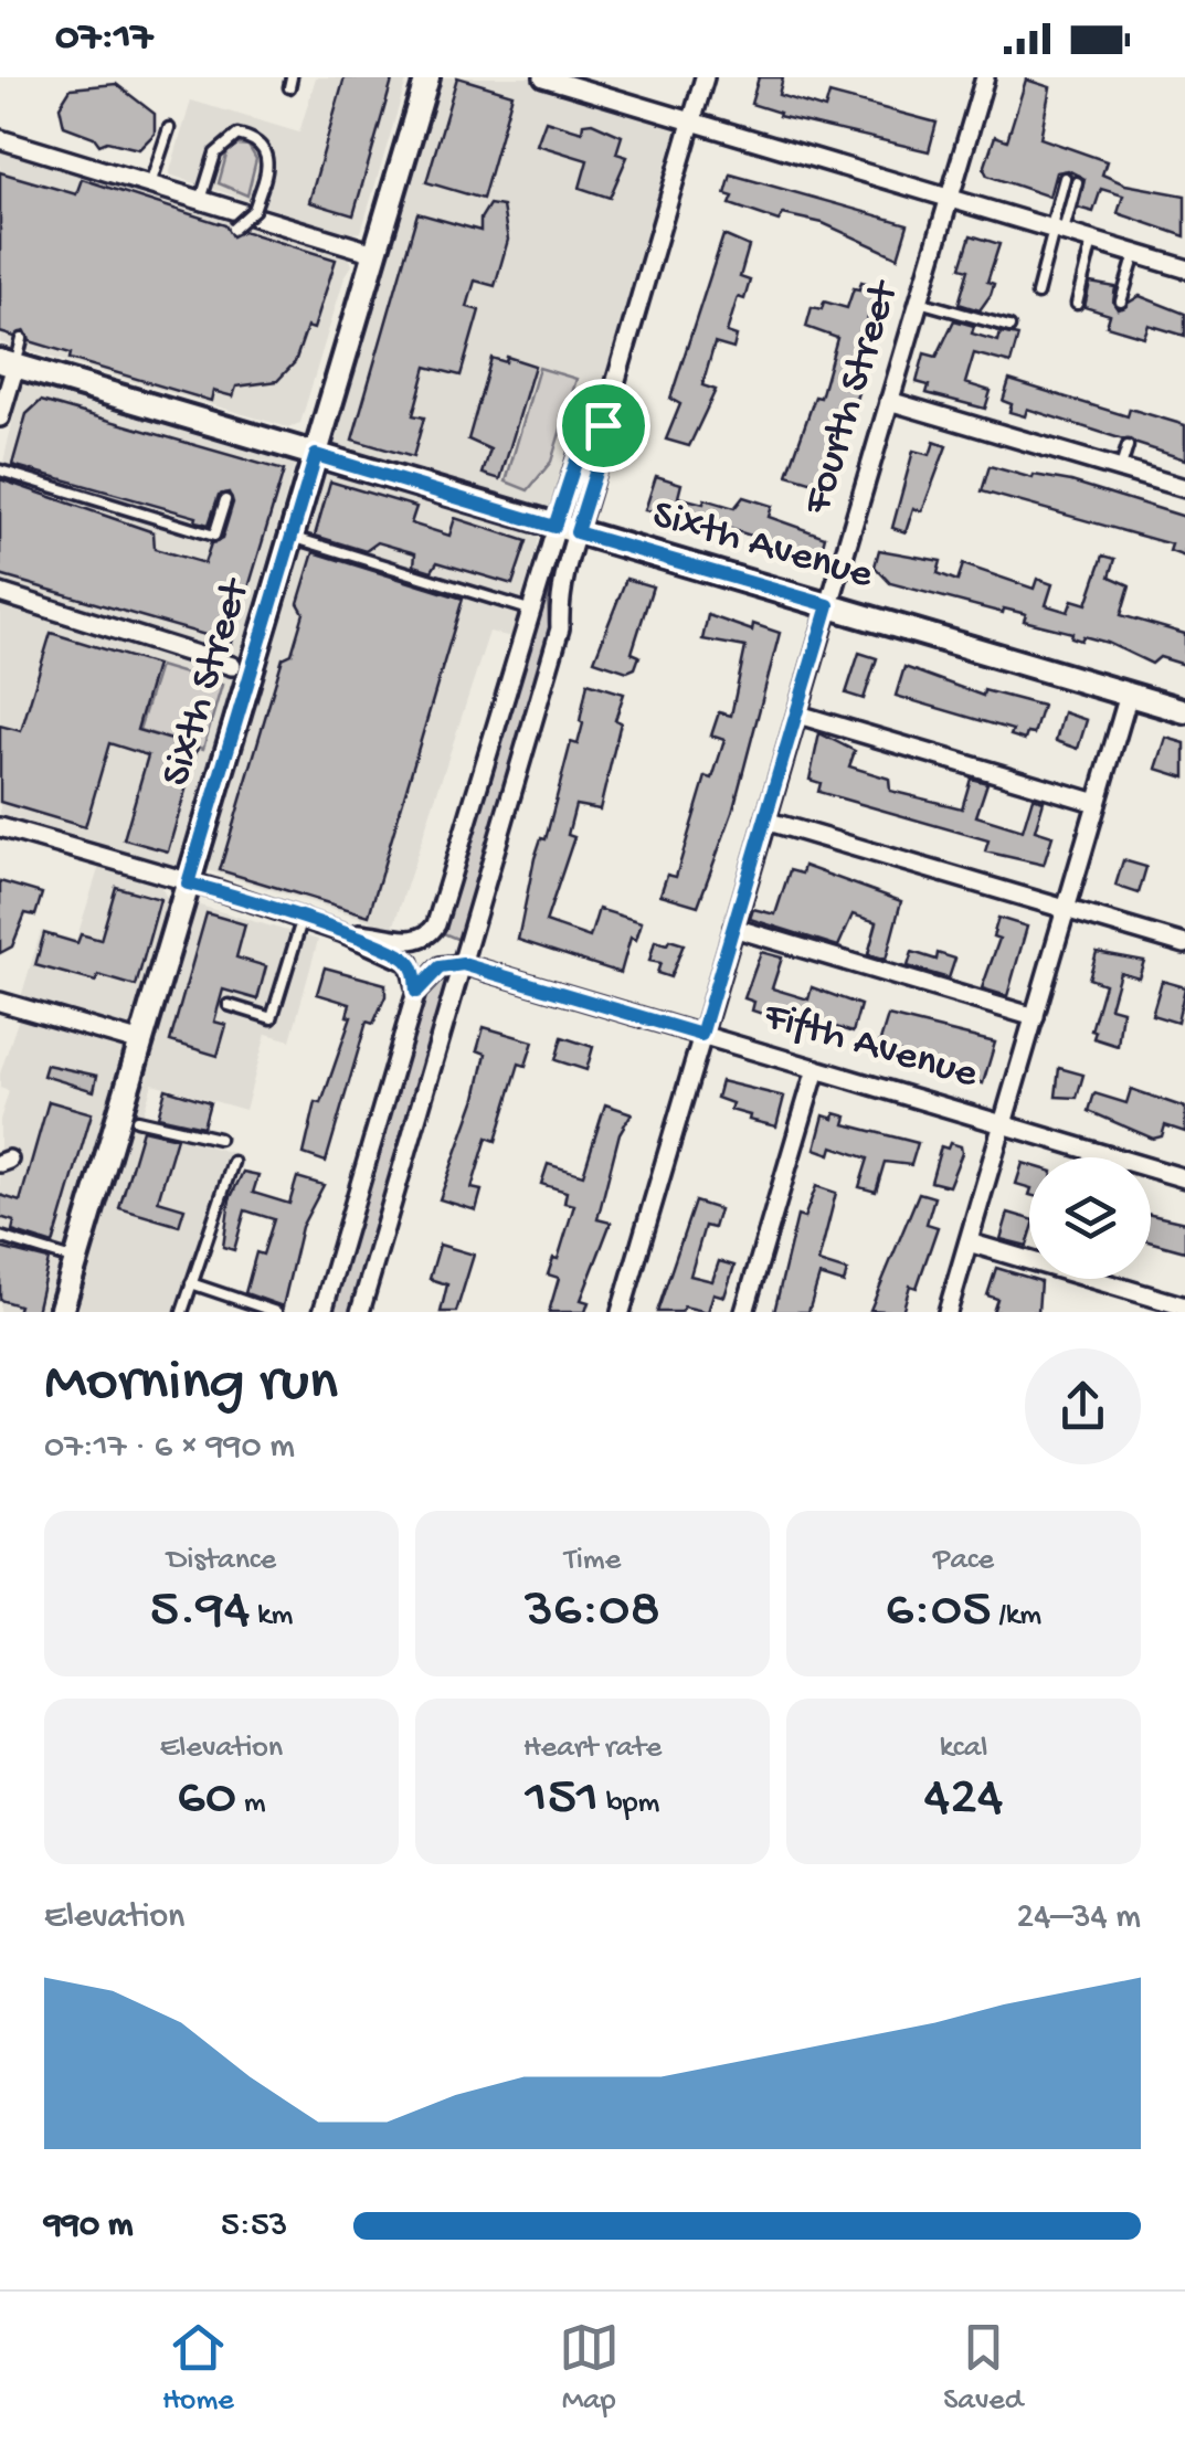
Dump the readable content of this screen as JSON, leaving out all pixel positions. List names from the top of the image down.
{
  "streets": {
    "street": [
      "Fourth Street",
      "Sixth Avenue",
      "Sixth Street",
      "Fifth Avenue"
    ]
  },
  "crossings": [
    ["Fourth Street", "Sixth Avenue"],
    ["Fourth Street", "Fifth Avenue"],
    ["Sixth Avenue", "Sixth Street"]
  ],
  "page": {
    "status": "07:17",
    "heading": ["Morning run", "07:17 · 6 × 990 m"],
    "stats": [
      ["Distance", "5.94 km"],
      ["Time", "36:08"],
      ["Pace", "6:05 /km"],
      ["Elevation", "60 m"],
      ["Heart rate", "151 bpm"],
      ["kcal", "424"]
    ],
    "chart": ["Elevation", "24–34 m"],
    "list": [
      {
        "name": "990 m",
        "note": "5:53"
      }
    ],
    "tabs": ["Home", "Map", "Saved"]
  }
}
